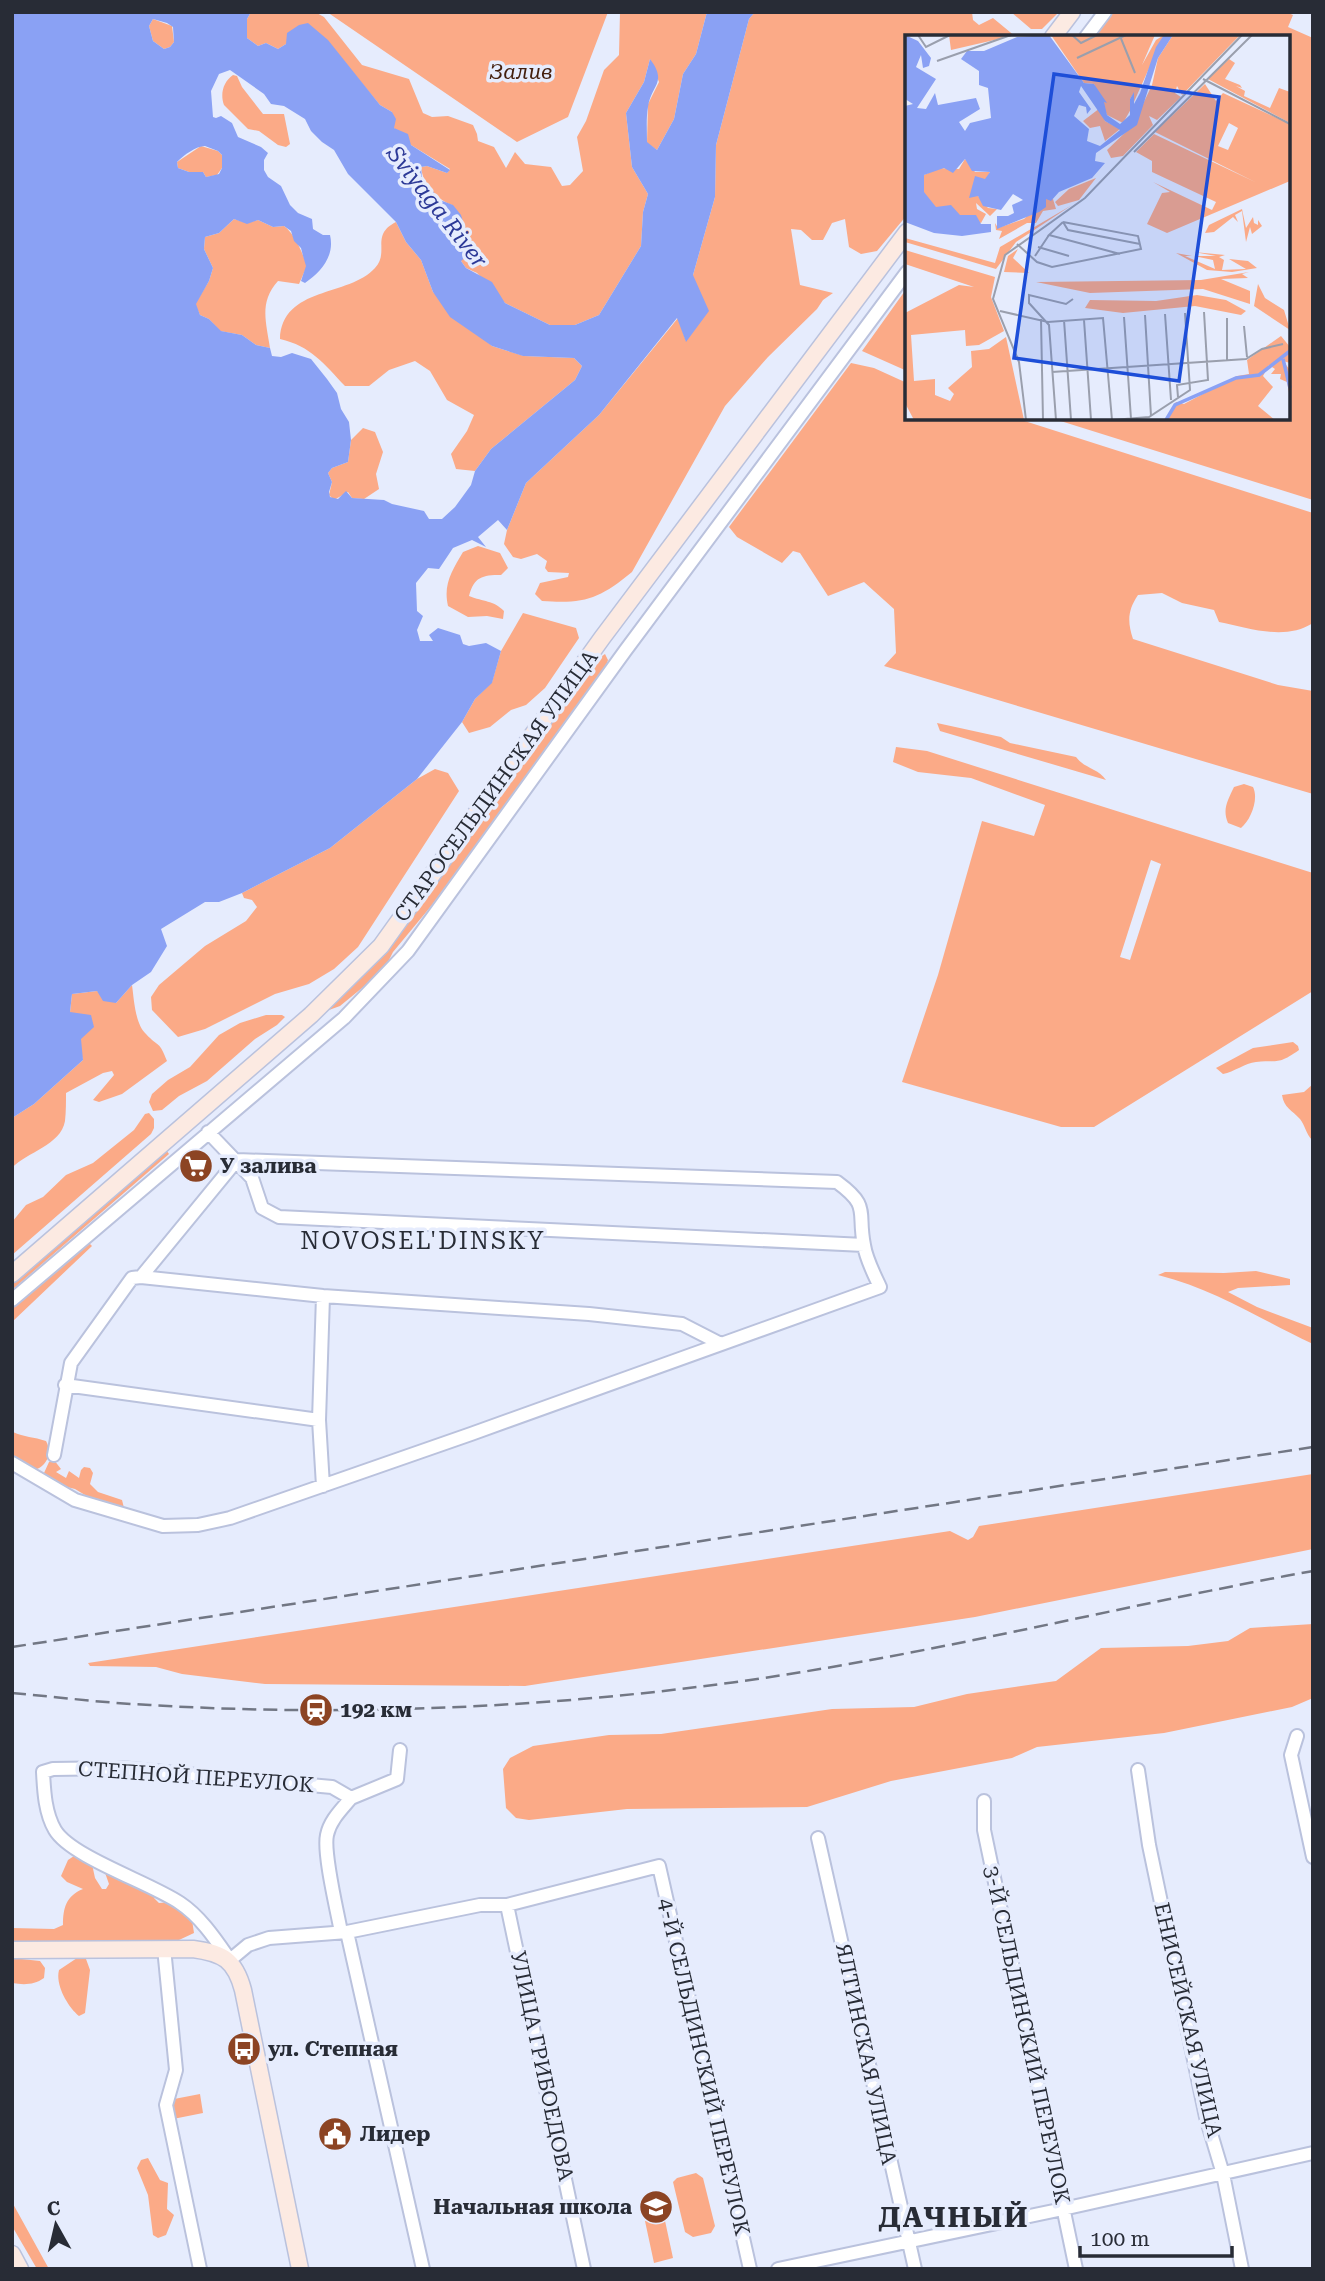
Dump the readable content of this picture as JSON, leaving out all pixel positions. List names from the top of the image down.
{
  "streets": {
    "main road": ["СТАРОСЕЛЬДИНСКАЯ УЛИЦА"],
    "street": [
      "СТЕПНОЙ ПЕРЕУЛОК",
      "ЕНИСЕЙСКАЯ УЛИЦА",
      "3-Й СЕЛЬДИНСКИЙ ПЕРЕУЛОК",
      "ЯЛТИНСКАЯ УЛИЦА",
      "УЛИЦА ГРИБОЕДОВА",
      "4-Й СЕЛЬДИНСКИЙ ПЕРЕУЛОК"
    ]
  },
  "crossings": [
    ["УЛИЦА ГРИБОЕДОВА", "4-Й СЕЛЬДИНСКИЙ ПЕРЕУЛОК"]
  ],
  "districts": ["NOVOSEL'DINSKY", "ДАЧНЫЙ"],
  "water": ["Sviyaga River"],
  "parks": ["Залив"],
  "places": {
    "supermarket": ["У залива"],
    "station": ["192 км"],
    "bus stop": ["ул. Степная"],
    "public building": ["Лидер"],
    "school or university": ["Начальная школа"]
  },
  "scale_bar": "100 m",
  "north": "top"
}
